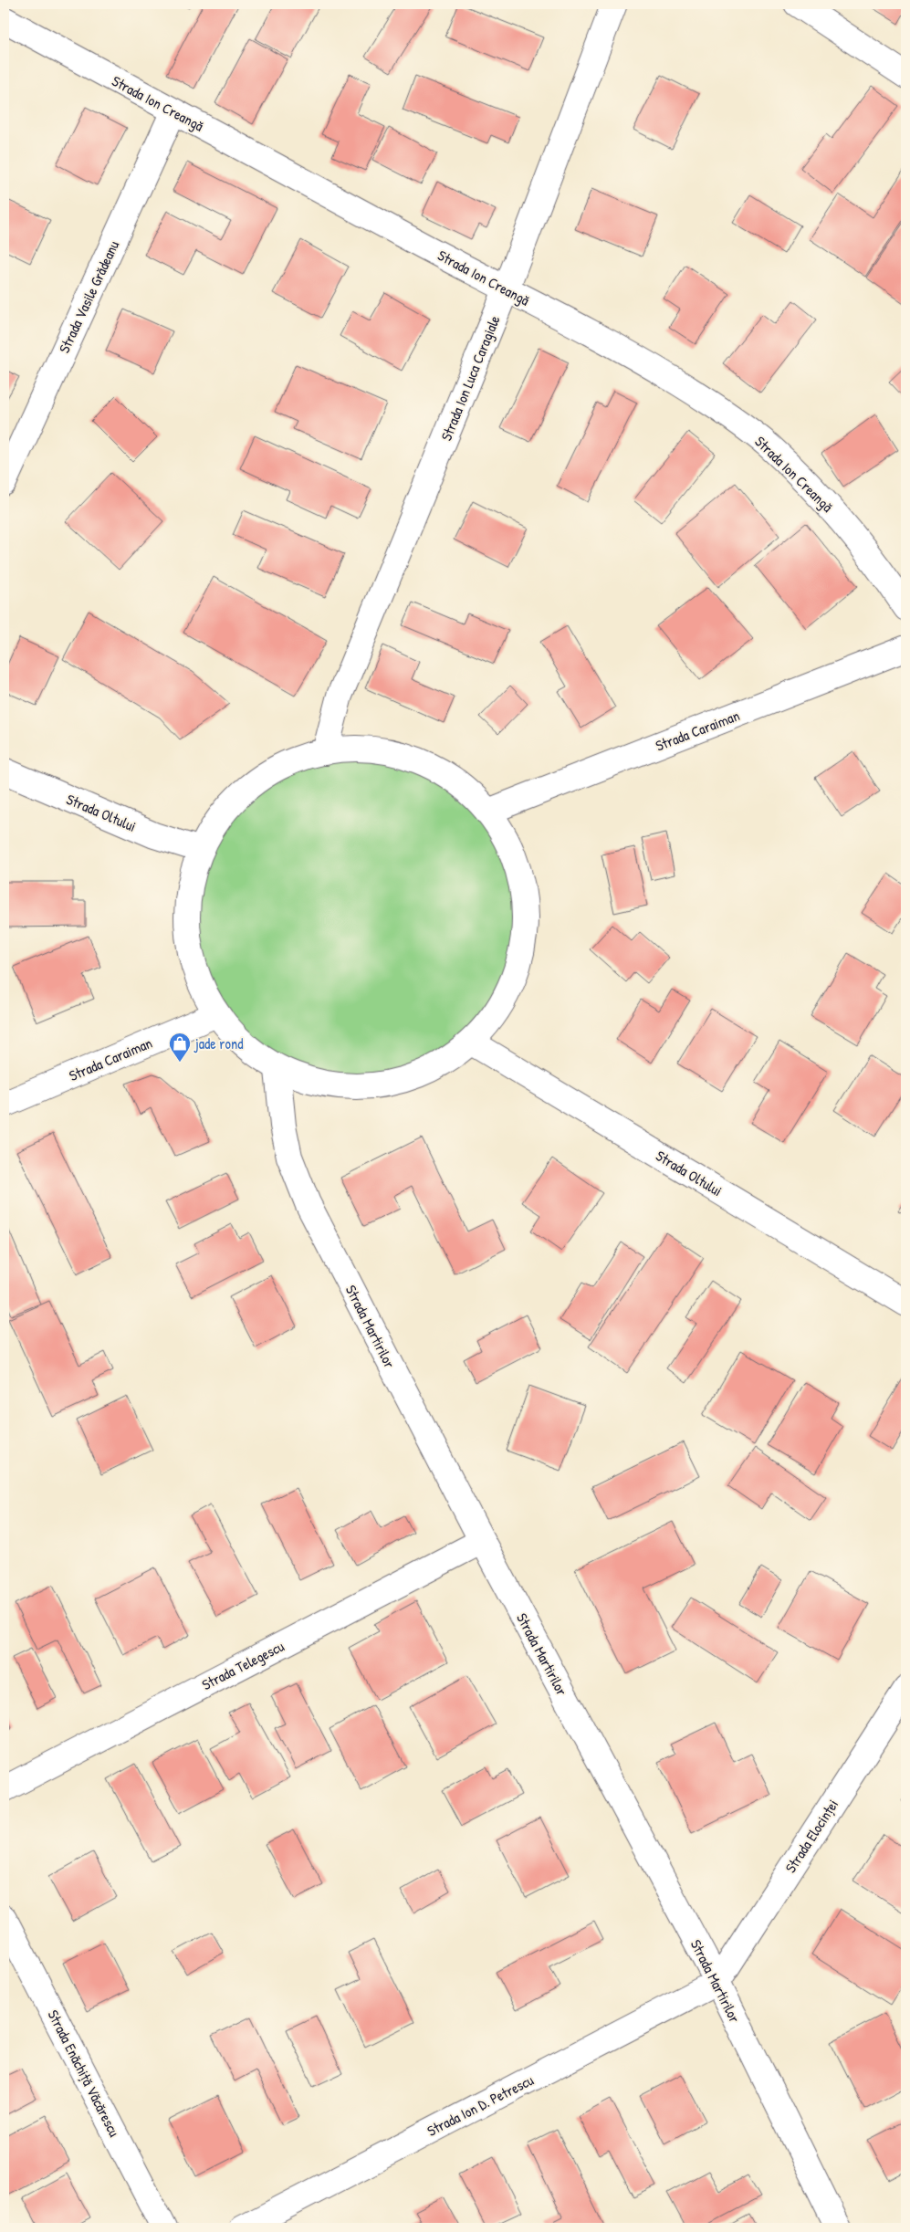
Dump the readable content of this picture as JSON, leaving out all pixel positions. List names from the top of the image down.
{
  "streets": {
    "street": [
      "Strada Ion Creangă",
      "Strada Vasile Grădeanu",
      "Strada Ion Luca Caragiale",
      "Strada Caraiman",
      "Strada Oltului",
      "Strada Martirilor",
      "Strada Telegescu",
      "Strada Elocinței",
      "Strada Enăchiță Văcărescu",
      "Strada Ion D. Petrescu"
    ]
  },
  "crossings": [
    ["Strada Ion Creangă", "Strada Vasile Grădeanu"],
    ["Strada Ion Creangă", "Strada Ion Luca Caragiale"],
    ["Strada Martirilor", "Strada Telegescu"],
    ["Strada Martirilor", "Strada Elocinței"],
    ["Strada Martirilor", "Strada Ion D. Petrescu"],
    ["Strada Elocinței", "Strada Ion D. Petrescu"]
  ],
  "places": {
    "shop": ["jade rond"]
  }
}
